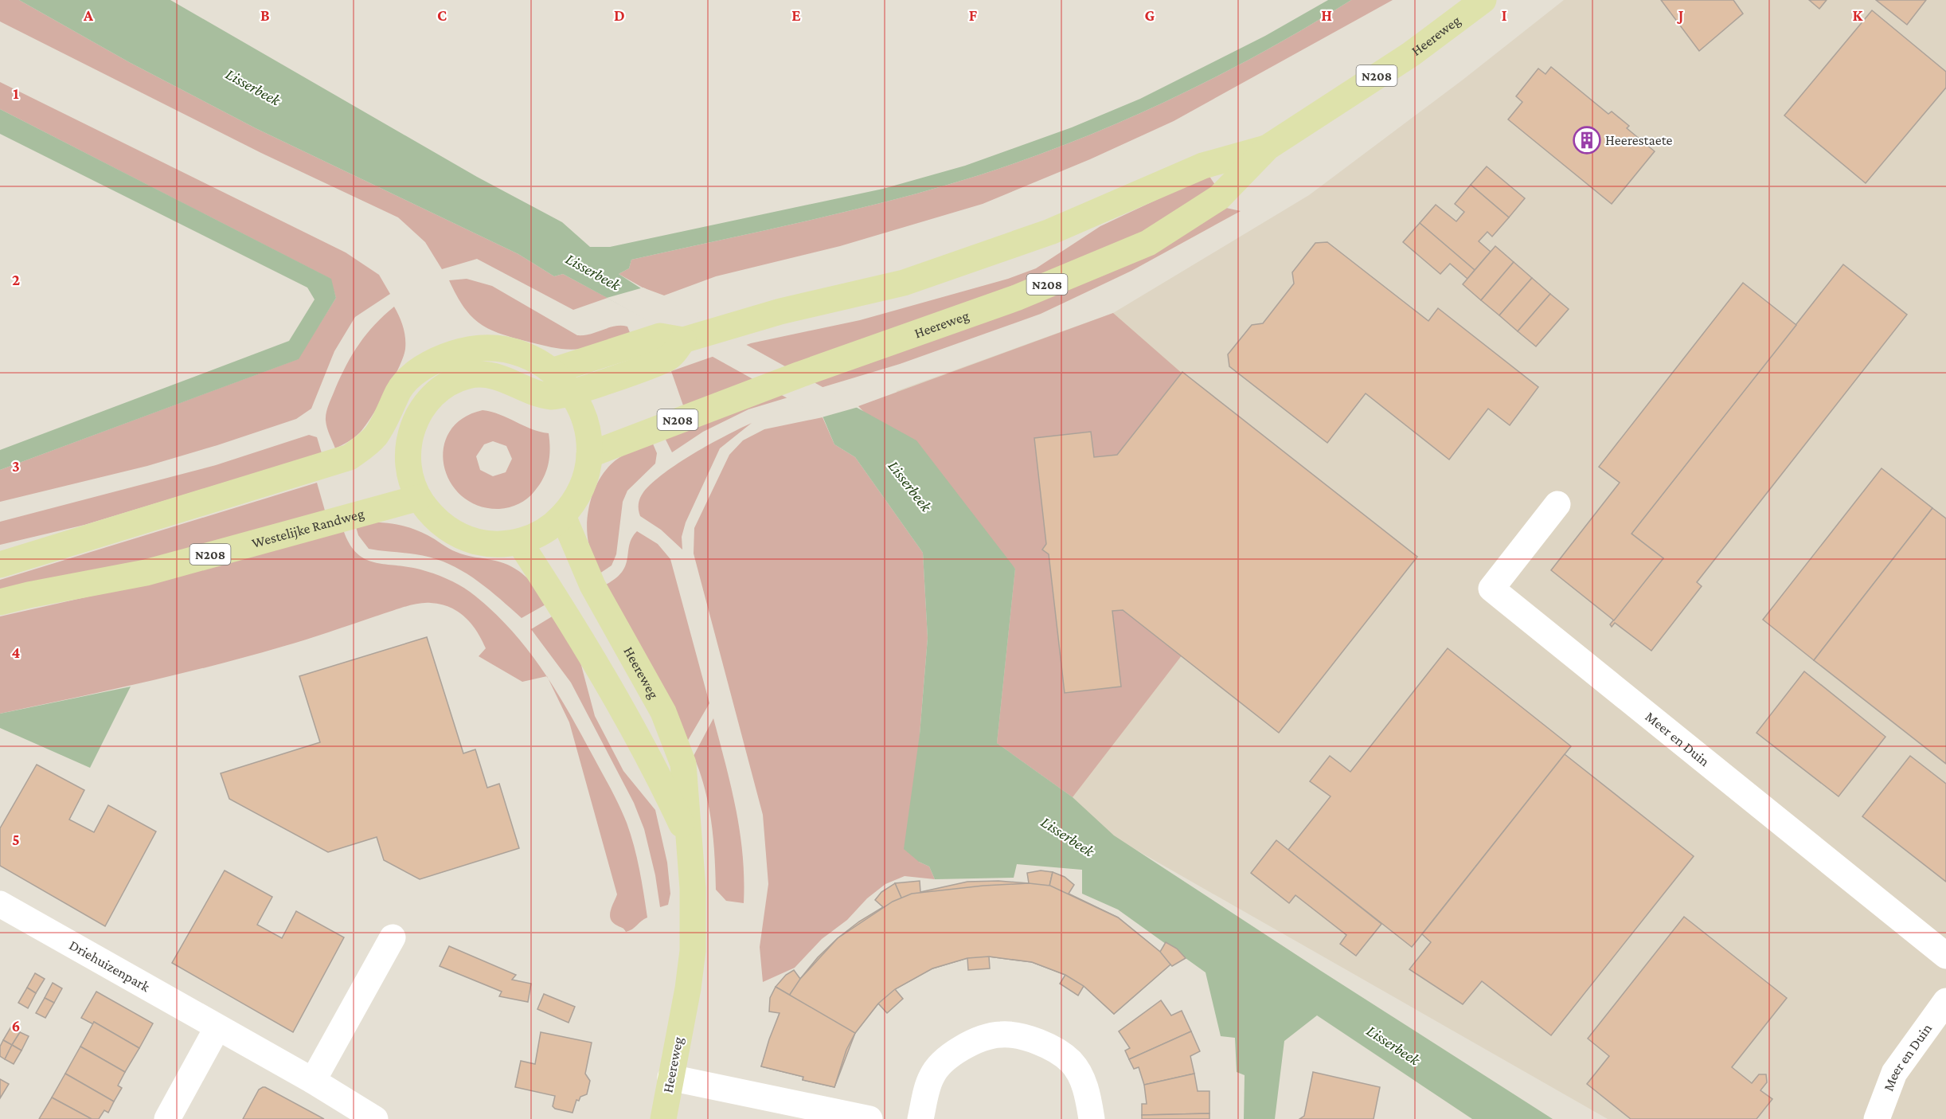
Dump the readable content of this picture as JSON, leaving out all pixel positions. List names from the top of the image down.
{
  "streets": {
    "main road": ["Heereweg", "N208", "Westelijke Randweg"],
    "street": ["Meer en Duin", "Driehuizenpark"]
  },
  "crossings": [
    ["Heereweg", "N208"],
    ["N208", "Westelijke Randweg"]
  ],
  "water": ["Lisserbeek"],
  "places": {
    "building": ["Heerestaete"]
  },
  "grid": {
    "columns": [
      "A",
      "B",
      "C",
      "D",
      "E",
      "F",
      "G",
      "H",
      "I",
      "J",
      "K"
    ],
    "rows": [
      "1",
      "2",
      "3",
      "4",
      "5",
      "6"
    ]
  }
}
